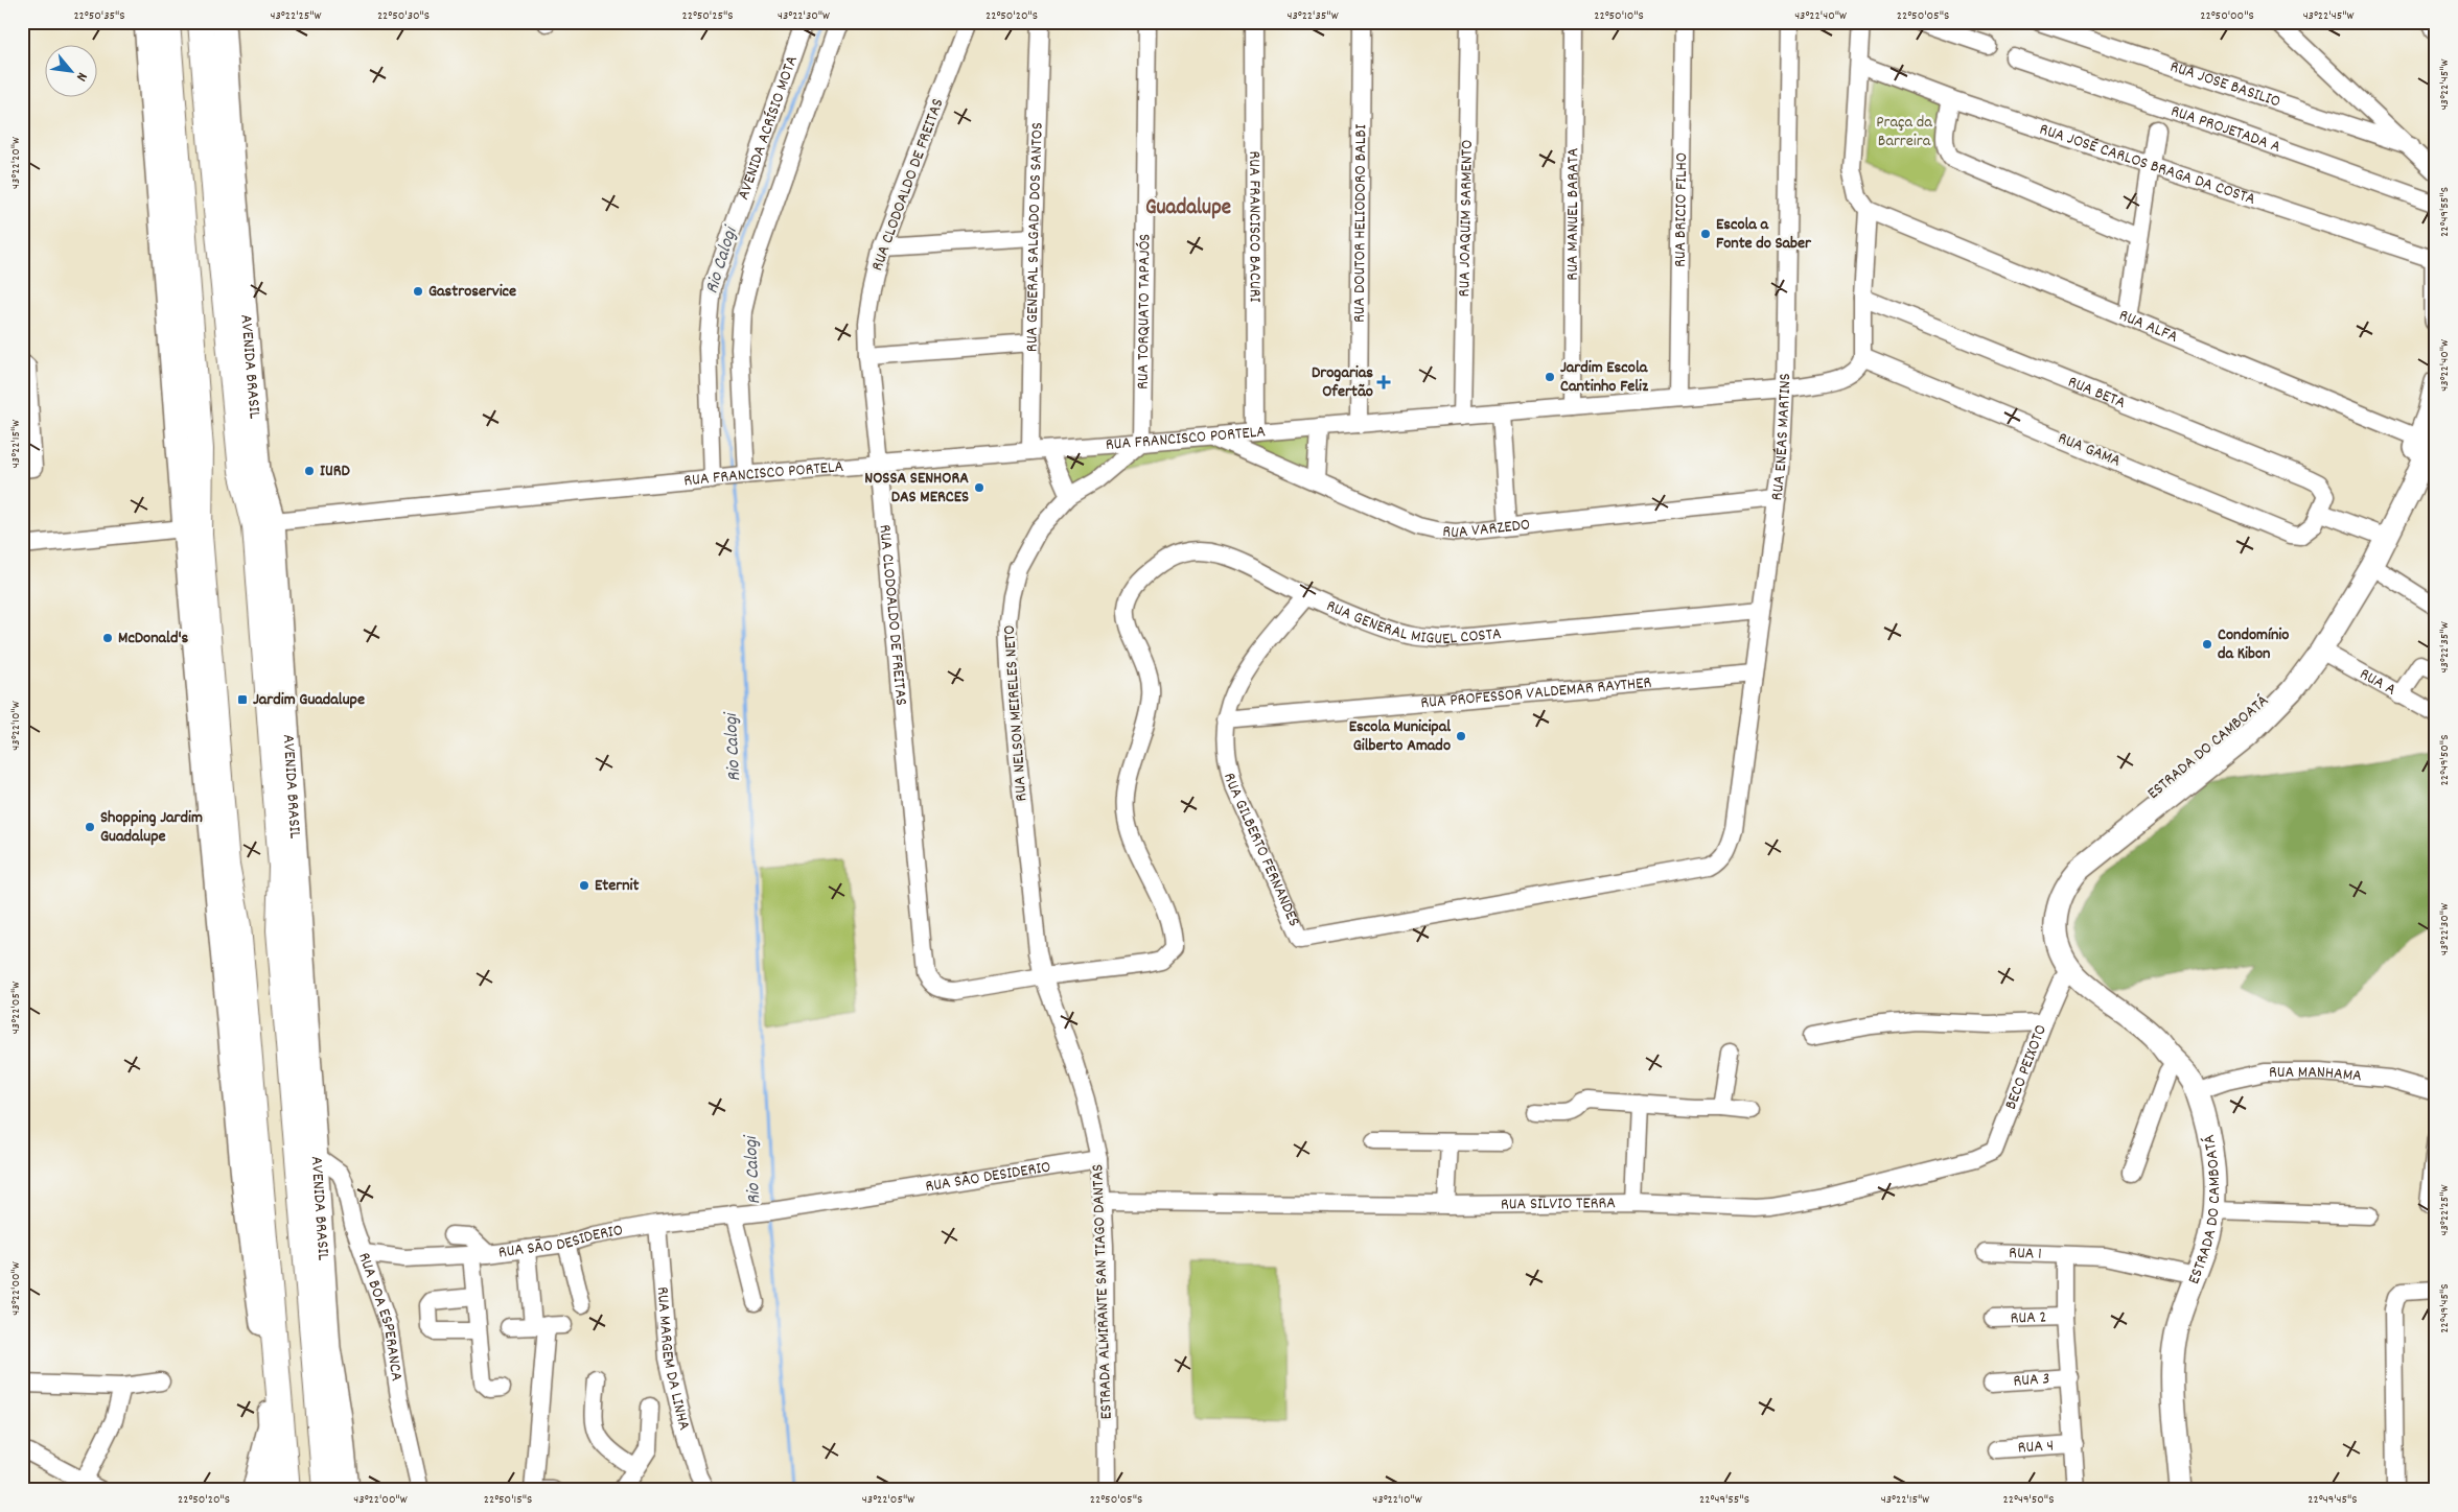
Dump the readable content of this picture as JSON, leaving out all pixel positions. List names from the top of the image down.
{
  "streets": {
    "highway": ["AVENIDA BRASIL"],
    "main road": ["ESTRADA DO CAMBOATÁ"],
    "street": [
      "RUA JOSE BASILIO",
      "AVENIDA ACRÍSIO MOTA",
      "RUA PROJETADA A",
      "RUA JOSÉ CARLOS BRAGA DA COSTA",
      "RUA CLODOALDO DE FREITAS",
      "RUA BRICIO FILHO",
      "RUA MANUEL BARATA",
      "RUA JOAQUIM SARMENTO",
      "RUA DOUTOR HELIODORO BALBI",
      "RUA FRANCISCO BACURI",
      "RUA GENERAL SALGADO DOS SANTOS",
      "RUA TORQUATO TAPAJÓS",
      "RUA ALFA",
      "RUA BETA",
      "RUA ENÉAS MARTINS",
      "RUA FRANCISCO PORTELA",
      "RUA GAMA",
      "RUA VARZEDO",
      "RUA GENERAL MIGUEL COSTA",
      "RUA A",
      "RUA PROFESSOR VALDEMAR RAYTHER",
      "RUA NELSON MEIRELES NETO",
      "RUA GILBERTO FERNANDES",
      "BECO PEIXOTO",
      "RUA MANHAMA",
      "RUA SĀO DESIDERIO",
      "RUA SILVIO TERRA",
      "RUA 1",
      "ESTRADA ALMIRANTE SAN TIAGO DANTAS",
      "RUA BOA ESPERANCA",
      "RUA 2",
      "RUA MARGEM DA LINHA",
      "RUA 3",
      "RUA 4"
    ]
  },
  "crossings": [
    ["AVENIDA ACRÍSIO MOTA", "RUA FRANCISCO PORTELA"],
    ["RUA CLODOALDO DE FREITAS", "RUA FRANCISCO PORTELA"],
    ["RUA CLODOALDO DE FREITAS", "RUA GENERAL MIGUEL COSTA"],
    ["RUA CLODOALDO DE FREITAS", "RUA NELSON MEIRELES NETO"],
    ["RUA CLODOALDO DE FREITAS", "ESTRADA ALMIRANTE SAN TIAGO DANTAS"],
    ["RUA BRICIO FILHO", "RUA FRANCISCO PORTELA"],
    ["RUA MANUEL BARATA", "RUA FRANCISCO PORTELA"],
    ["RUA JOAQUIM SARMENTO", "RUA FRANCISCO PORTELA"],
    ["RUA DOUTOR HELIODORO BALBI", "RUA FRANCISCO PORTELA"],
    ["RUA FRANCISCO BACURI", "RUA FRANCISCO PORTELA"],
    ["RUA GENERAL SALGADO DOS SANTOS", "RUA FRANCISCO PORTELA"],
    ["RUA TORQUATO TAPAJÓS", "RUA FRANCISCO PORTELA"],
    ["RUA TORQUATO TAPAJÓS", "RUA NELSON MEIRELES NETO"],
    ["RUA ALFA", "ESTRADA DO CAMBOATÁ"],
    ["AVENIDA BRASIL", "RUA FRANCISCO PORTELA"],
    ["AVENIDA BRASIL", "RUA BOA ESPERANCA"],
    ["RUA BETA", "RUA GAMA"],
    ["RUA ENÉAS MARTINS", "RUA FRANCISCO PORTELA"],
    ["RUA ENÉAS MARTINS", "RUA VARZEDO"],
    ["RUA ENÉAS MARTINS", "RUA GENERAL MIGUEL COSTA"],
    ["RUA ENÉAS MARTINS", "RUA PROFESSOR VALDEMAR RAYTHER"],
    ["RUA ENÉAS MARTINS", "RUA GILBERTO FERNANDES"],
    ["RUA FRANCISCO PORTELA", "RUA GAMA"],
    ["RUA FRANCISCO PORTELA", "RUA VARZEDO"],
    ["RUA FRANCISCO PORTELA", "RUA NELSON MEIRELES NETO"],
    ["RUA GENERAL MIGUEL COSTA", "RUA NELSON MEIRELES NETO"],
    ["RUA GENERAL MIGUEL COSTA", "RUA GILBERTO FERNANDES"],
    ["RUA GENERAL MIGUEL COSTA", "ESTRADA ALMIRANTE SAN TIAGO DANTAS"],
    ["RUA A", "ESTRADA DO CAMBOATÁ"],
    ["RUA PROFESSOR VALDEMAR RAYTHER", "RUA GILBERTO FERNANDES"],
    ["RUA NELSON MEIRELES NETO", "ESTRADA ALMIRANTE SAN TIAGO DANTAS"],
    ["ESTRADA DO CAMBOATÁ", "BECO PEIXOTO"],
    ["ESTRADA DO CAMBOATÁ", "RUA MANHAMA"],
    ["ESTRADA DO CAMBOATÁ", "RUA 1"],
    ["BECO PEIXOTO", "RUA SILVIO TERRA"],
    ["RUA SĀO DESIDERIO", "ESTRADA ALMIRANTE SAN TIAGO DANTAS"],
    ["RUA SĀO DESIDERIO", "RUA BOA ESPERANCA"],
    ["RUA SĀO DESIDERIO", "RUA MARGEM DA LINHA"],
    ["RUA SILVIO TERRA", "ESTRADA ALMIRANTE SAN TIAGO DANTAS"]
  ],
  "districts": ["Guadalupe"],
  "water": ["Rio Calogi"],
  "parks": ["Praça da Barreira"],
  "places": {
    "other": [
      "Escola a Fonte do Saber",
      "Gastroservice",
      "Jardim Escola Cantinho Feliz",
      "IURD",
      "NOSSA SENHORA DAS MERCES",
      "McDonald's",
      "Condomínio da Kibon",
      "Escola Municipal Gilberto Amado",
      "Shopping Jardim Guadalupe",
      "Eternit"
    ],
    "health": ["Drogarias Ofertão"],
    "transit": ["Jardim Guadalupe"]
  },
  "north": "bottom right",
  "coordinates": [
    "22°50'35\"S",
    "43°22'25\"W",
    "22°50'30\"S",
    "22°50'25\"S",
    "43°22'30\"W",
    "22°50'20\"S",
    "43°22'35\"W",
    "22°50'10\"S",
    "43°22'40\"W",
    "22°50'05\"S",
    "22°50'00\"S",
    "43°22'45\"W",
    "43°22'20\"W",
    "22°49'55\"S",
    "43°22'15\"W",
    "43°22'10\"W",
    "22°49'50\"S",
    "43°22'05\"W",
    "43°22'00\"W",
    "22°49'45\"S",
    "22°50'15\"S"
  ]
}
